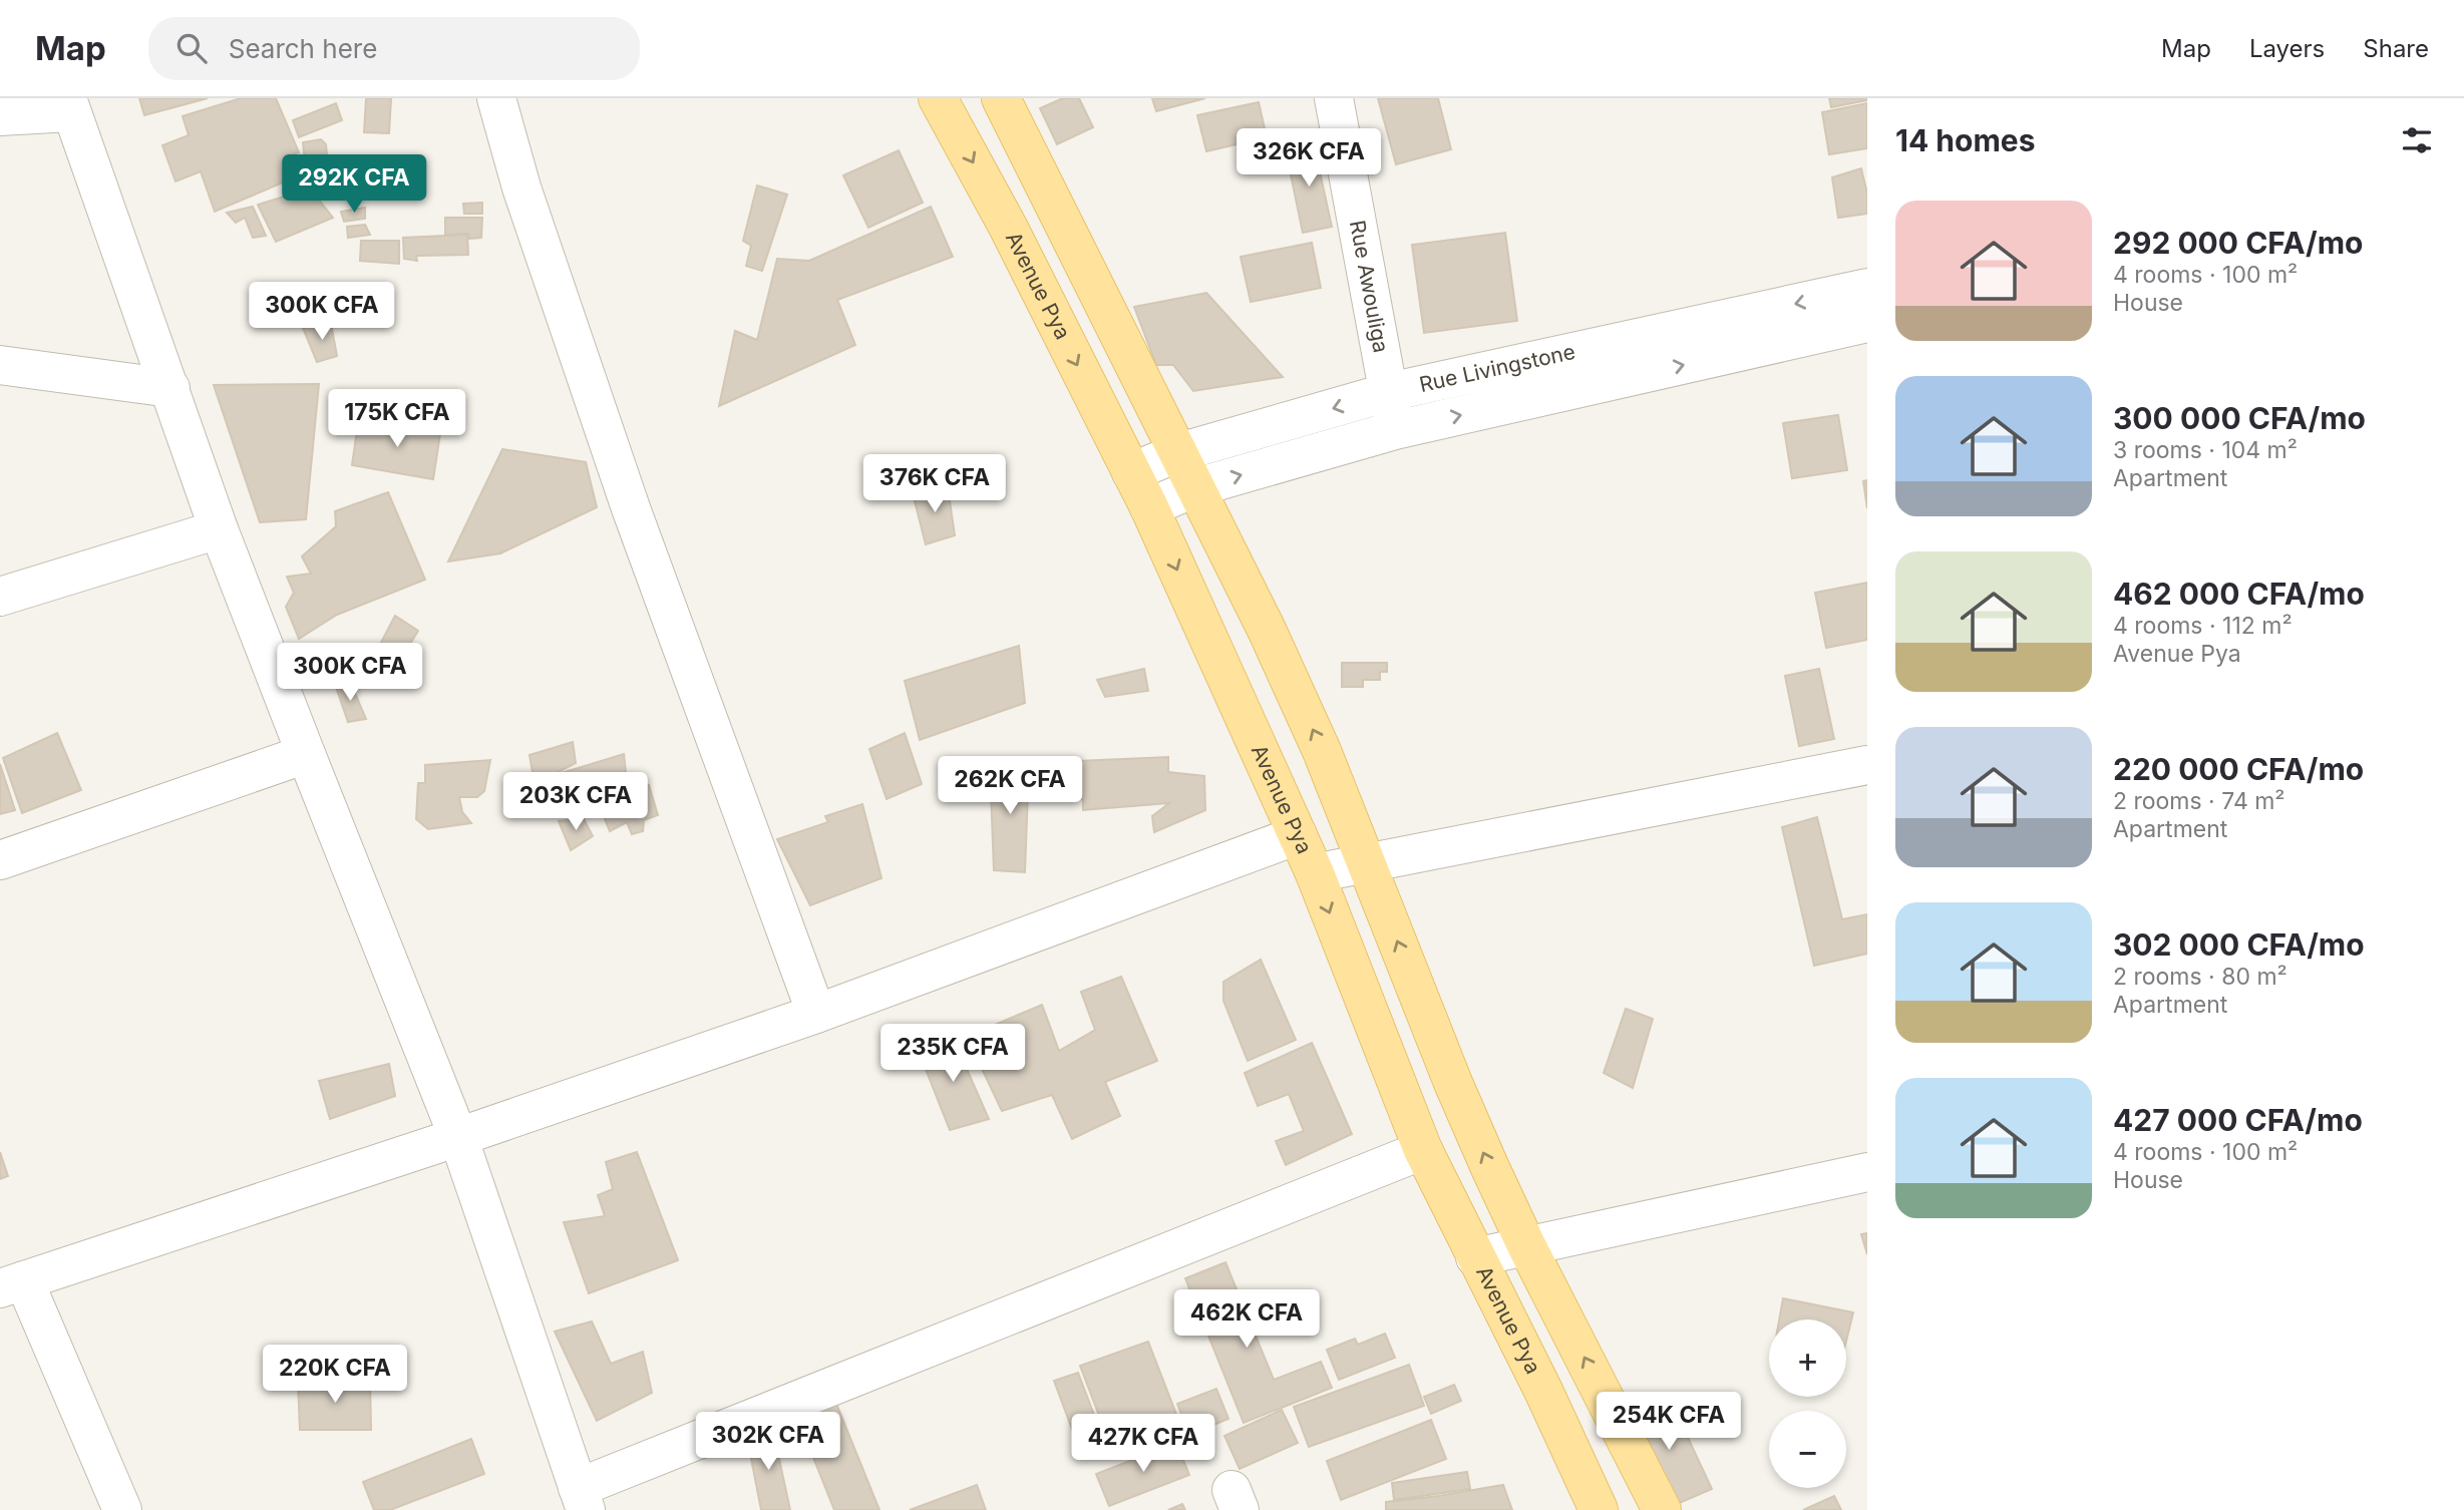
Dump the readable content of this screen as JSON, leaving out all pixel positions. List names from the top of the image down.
{
  "streets": {
    "main road": ["Avenue Pya"],
    "street": ["Rue Awouliga", "Rue Livingstone"]
  },
  "crossings": [
    ["Avenue Pya", "Rue Livingstone"],
    ["Rue Awouliga", "Rue Livingstone"]
  ],
  "page": {
    "header": "Map",
    "search": "Search here",
    "nav": ["Map", "Layers", "Share"],
    "heading": "14 homes",
    "price": [
      "326K CFA",
      "292K CFA",
      "300K CFA",
      "175K CFA",
      "376K CFA",
      "300K CFA",
      "262K CFA",
      "203K CFA",
      "235K CFA",
      "462K CFA",
      "220K CFA",
      "254K CFA",
      "302K CFA",
      "427K CFA"
    ],
    "list": [
      {
        "name": "292 000 CFA/mo",
        "note": "4 rooms · 100 m² · House"
      },
      {
        "name": "300 000 CFA/mo",
        "note": "3 rooms · 104 m² · Apartment"
      },
      {
        "name": "462 000 CFA/mo",
        "note": "4 rooms · 112 m² · Avenue Pya"
      },
      {
        "name": "220 000 CFA/mo",
        "note": "2 rooms · 74 m² · Apartment"
      },
      {
        "name": "302 000 CFA/mo",
        "note": "2 rooms · 80 m² · Apartment"
      },
      {
        "name": "427 000 CFA/mo",
        "note": "4 rooms · 100 m² · House"
      }
    ],
    "map_buttons": ["+", "−"]
  }
}
